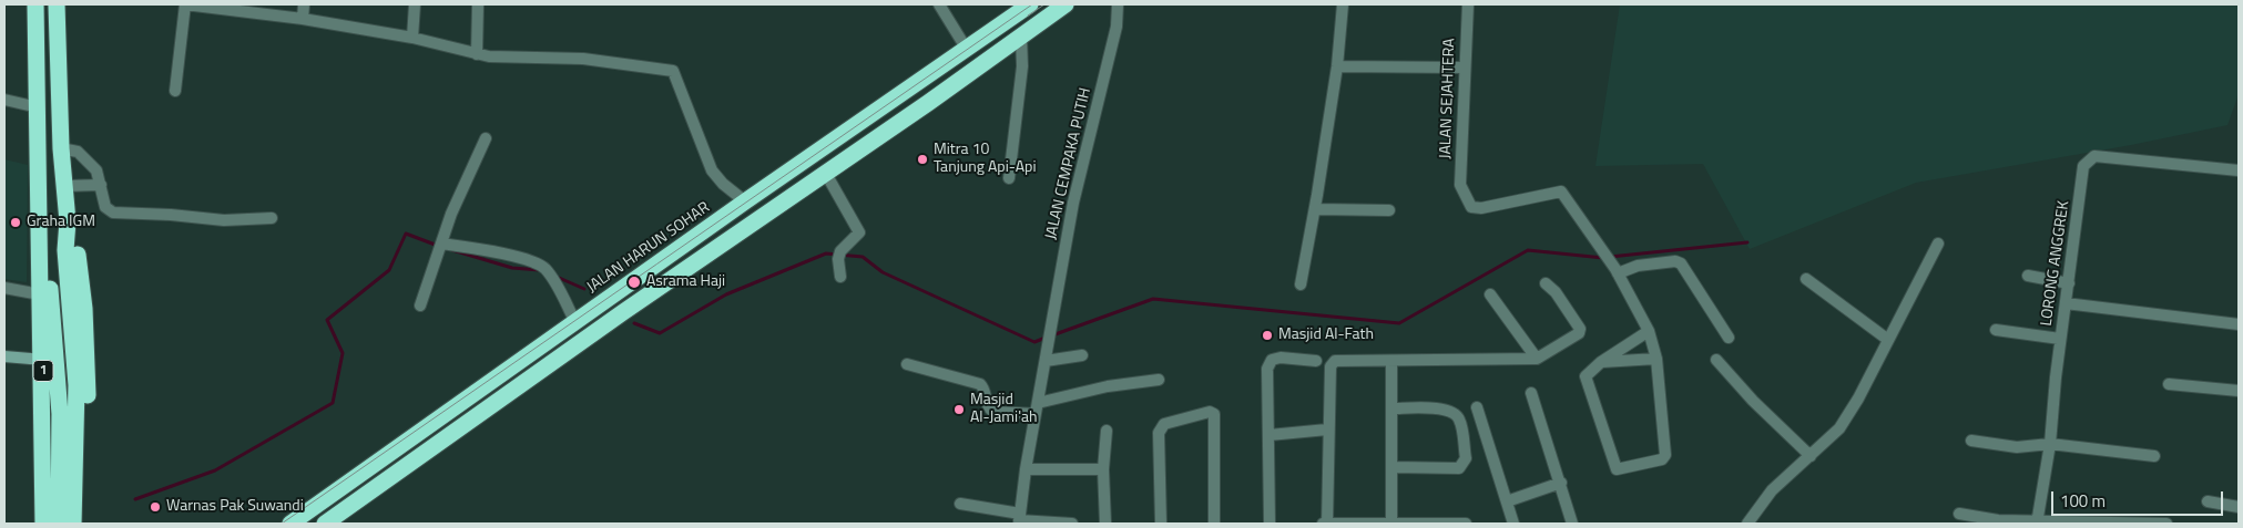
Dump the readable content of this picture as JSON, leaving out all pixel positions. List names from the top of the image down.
{
  "streets": {
    "highway": ["JALAN HARUN SOHAR", "1"],
    "street": ["JALAN SEJAHTERA", "JALAN CEMPAKA PUTIH", "LORONG ANGGREK"]
  },
  "places": [
    "Mitra 10 Tanjung Api-Api",
    "Graha IGM",
    "Asrama Haji",
    "Masjid Al-Fath",
    "Masjid Al-Jami'ah",
    "Warnas Pak Suwandi"
  ],
  "scale_bar": "100 m"
}
